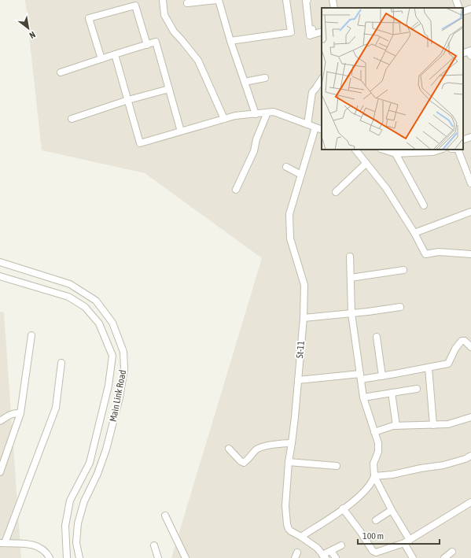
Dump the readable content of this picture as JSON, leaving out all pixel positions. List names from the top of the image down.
{
  "streets": {
    "street": ["St-11", "Main Link Road"]
  },
  "scale_bar": "100 m",
  "north": "bottom right"
}
